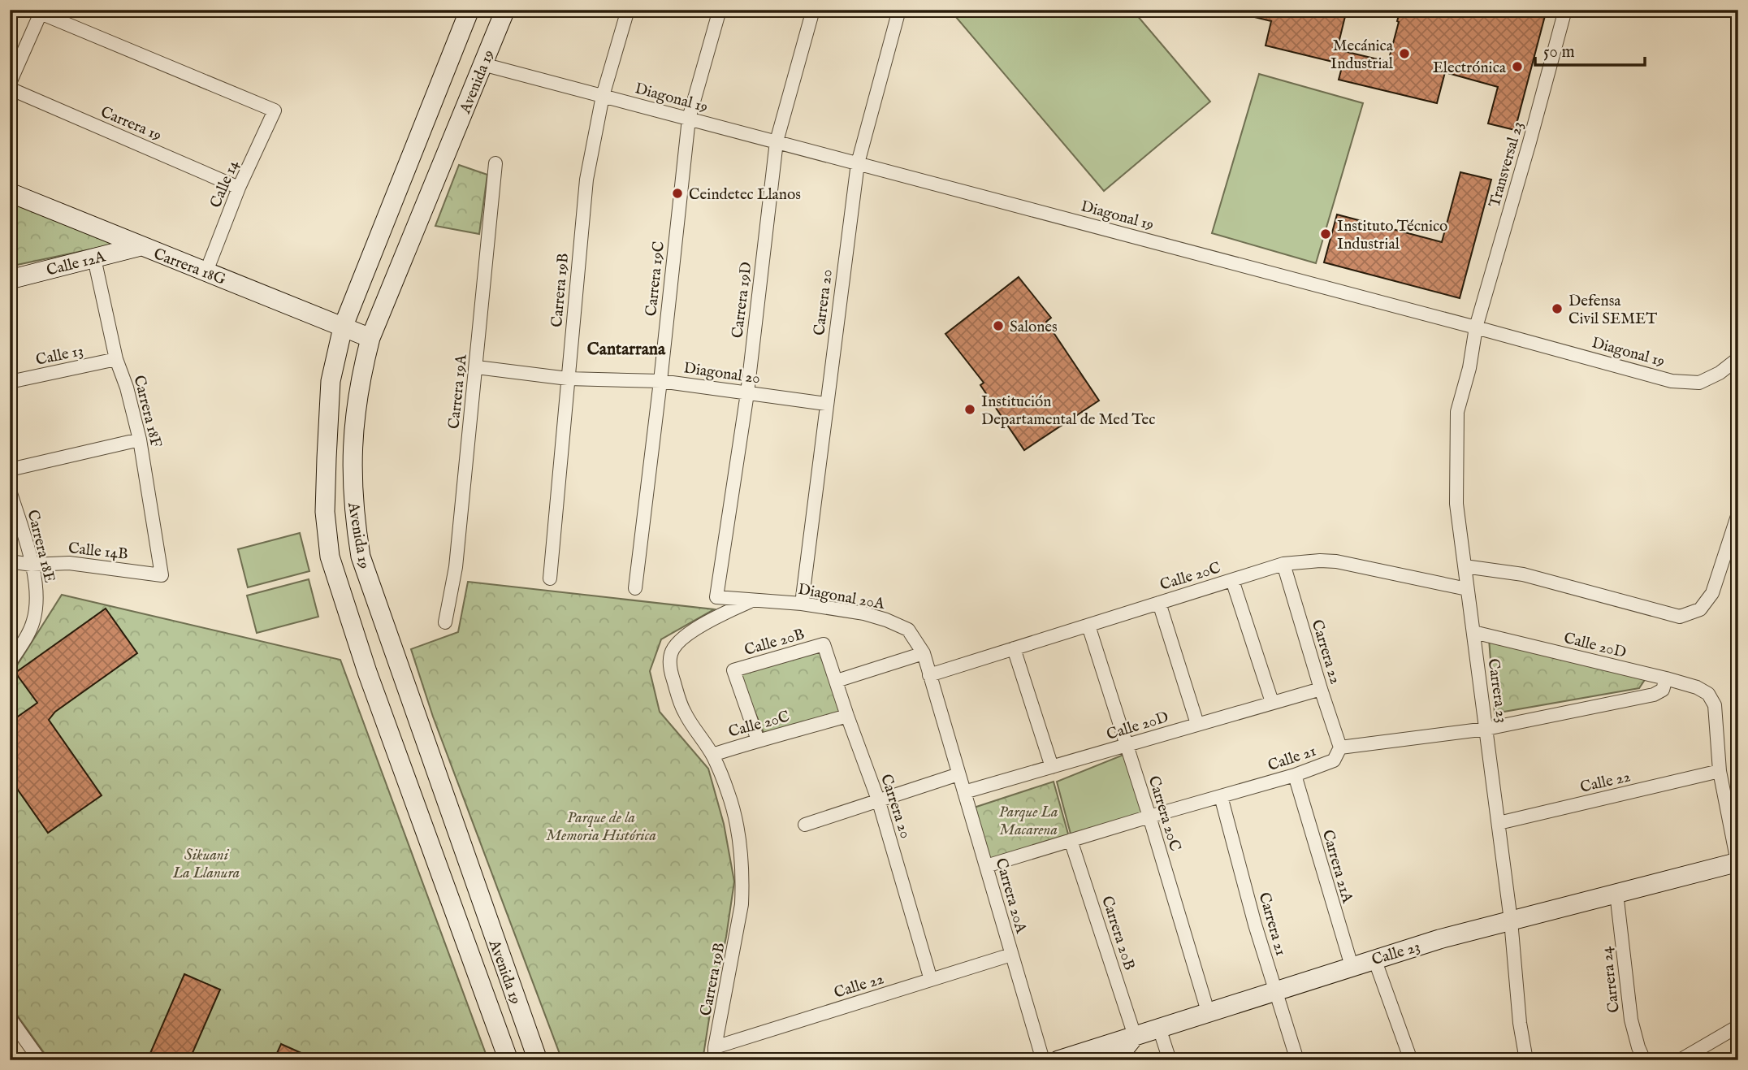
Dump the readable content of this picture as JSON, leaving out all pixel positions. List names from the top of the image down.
{
  "streets": {
    "main road": [
      "Avenida 19",
      "Calle 12A",
      "Carrera 18G",
      "Calle 23"
    ],
    "street": [
      "Diagonal 19",
      "Carrera 19",
      "Transversal 23",
      "Calle 14",
      "Carrera 19C",
      "Carrera 19B",
      "Carrera 19D",
      "Carrera 20",
      "Calle 13",
      "Diagonal 20",
      "Carrera 19A",
      "Carrera 18F",
      "Carrera 18E",
      "Calle 14B",
      "Calle 20C",
      "Diagonal 20A",
      "Calle 20B",
      "Calle 20D",
      "Carrera 22",
      "Carrera 23",
      "Calle 21",
      "Calle 22",
      "Carrera 20C",
      "Carrera 21A",
      "Carrera 20A",
      "Carrera 21",
      "Carrera 20B",
      "Carrera 24"
    ]
  },
  "crossings": [
    ["Avenida 19", "Diagonal 19"],
    ["Avenida 19", "Carrera 18G"],
    ["Diagonal 19", "Transversal 23"],
    ["Diagonal 19", "Carrera 19C"],
    ["Diagonal 19", "Carrera 19B"],
    ["Diagonal 19", "Carrera 19D"],
    ["Diagonal 19", "Carrera 20"],
    ["Diagonal 19", "Carrera 23"],
    ["Carrera 19", "Calle 14"],
    ["Transversal 23", "Carrera 23"],
    ["Calle 14", "Carrera 18G"],
    ["Calle 12A", "Carrera 18G"],
    ["Calle 12A", "Carrera 18F"],
    ["Carrera 19C", "Diagonal 20"],
    ["Carrera 19B", "Diagonal 20"],
    ["Carrera 19B", "Calle 20C"],
    ["Carrera 19B", "Calle 22"],
    ["Carrera 19D", "Diagonal 20"],
    ["Carrera 19D", "Diagonal 20A"],
    ["Carrera 20", "Diagonal 20"],
    ["Carrera 20", "Calle 20C"],
    ["Carrera 20", "Diagonal 20A"],
    ["Carrera 20", "Calle 20B"],
    ["Carrera 20", "Calle 22"],
    ["Calle 13", "Carrera 18F"],
    ["Diagonal 20", "Carrera 19A"],
    ["Carrera 18F", "Calle 14B"],
    ["Carrera 18E", "Calle 14B"],
    ["Calle 20C", "Diagonal 20A"],
    ["Calle 20C", "Calle 20B"],
    ["Calle 20C", "Carrera 22"],
    ["Calle 20C", "Carrera 23"],
    ["Calle 20C", "Carrera 20C"],
    ["Calle 20C", "Carrera 20A"],
    ["Diagonal 20A", "Carrera 20A"],
    ["Calle 20D", "Carrera 22"],
    ["Calle 20D", "Carrera 23"],
    ["Calle 20D", "Calle 22"],
    ["Calle 20D", "Carrera 20C"],
    ["Calle 20D", "Carrera 20A"],
    ["Carrera 22", "Calle 21"],
    ["Carrera 23", "Calle 22"],
    ["Carrera 23", "Calle 23"],
    ["Calle 21", "Carrera 20C"],
    ["Calle 21", "Carrera 21A"],
    ["Calle 21", "Carrera 20A"],
    ["Calle 21", "Carrera 21"],
    ["Calle 21", "Carrera 20B"],
    ["Calle 22", "Carrera 20A"],
    ["Carrera 20C", "Calle 23"],
    ["Carrera 21A", "Calle 23"],
    ["Carrera 21", "Calle 23"],
    ["Carrera 20B", "Calle 23"],
    ["Calle 23", "Carrera 24"]
  ],
  "districts": ["Cantarrana"],
  "parks": ["Parque La Macarena", "Parque de la Memoria Histórica", "Sikuani La Llanura"],
  "places": [
    "Mecánica Industrial",
    "Electrónica",
    "Ceindetec Llanos",
    "Instituto Técnico Industrial",
    "Defensa Civil SEMET",
    "Salones",
    "Institución Departamental de Med Tec"
  ],
  "scale_bar": "50 m"
}
